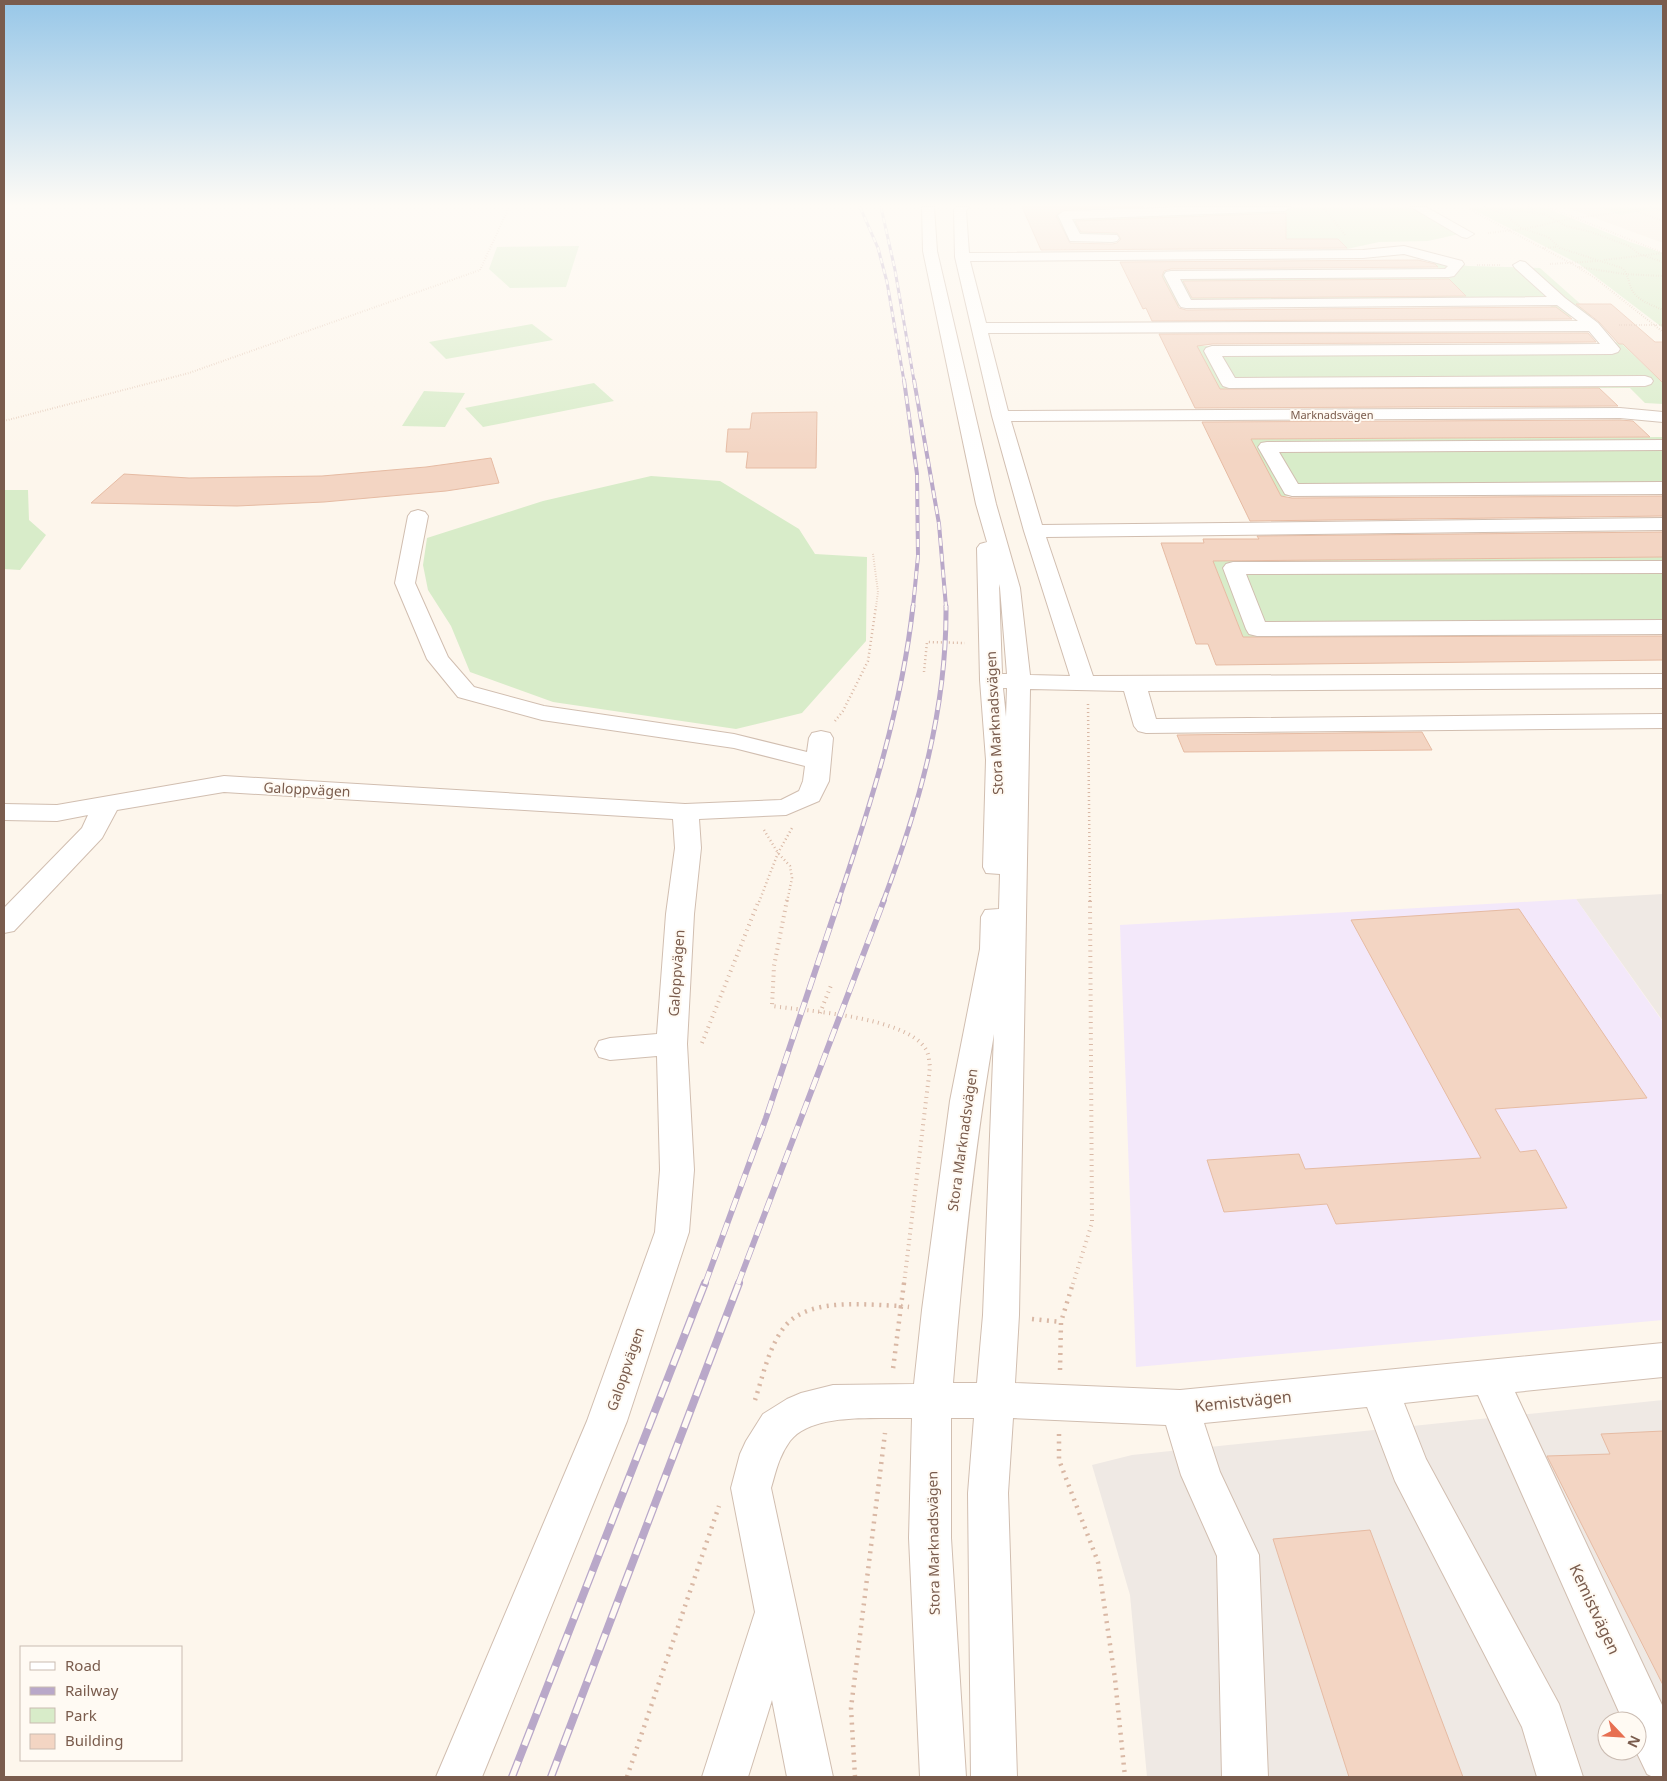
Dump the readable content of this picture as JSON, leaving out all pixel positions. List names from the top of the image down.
{
  "streets": {
    "street": [
      "Marknadsvägen",
      "Stora Marknadsvägen",
      "Galoppvägen",
      "Kemistvägen"
    ]
  },
  "crossings": [
    ["Stora Marknadsvägen", "Kemistvägen"]
  ],
  "legend": [
    "Road",
    "Railway",
    "Park",
    "Building"
  ],
  "north": "bottom right"
}
